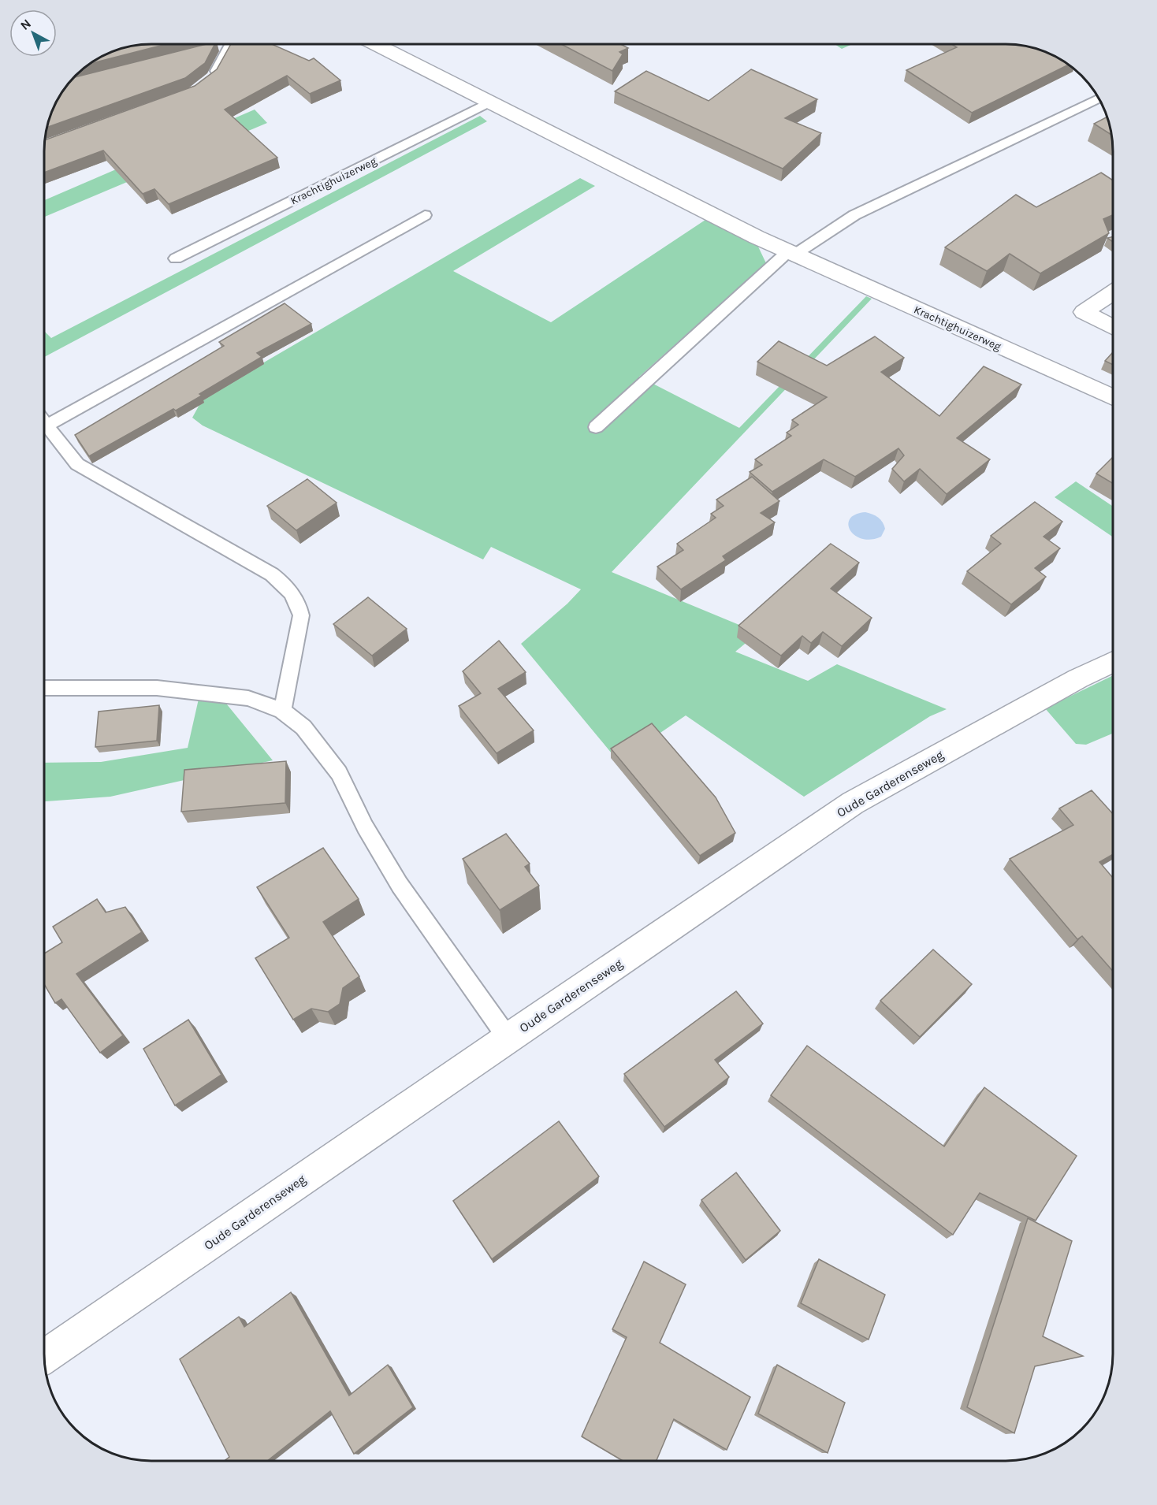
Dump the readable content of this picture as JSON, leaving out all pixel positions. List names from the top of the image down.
{
  "streets": {
    "street": ["Krachtighuizerweg", "Oude Garderenseweg"]
  },
  "north": "top left"
}
